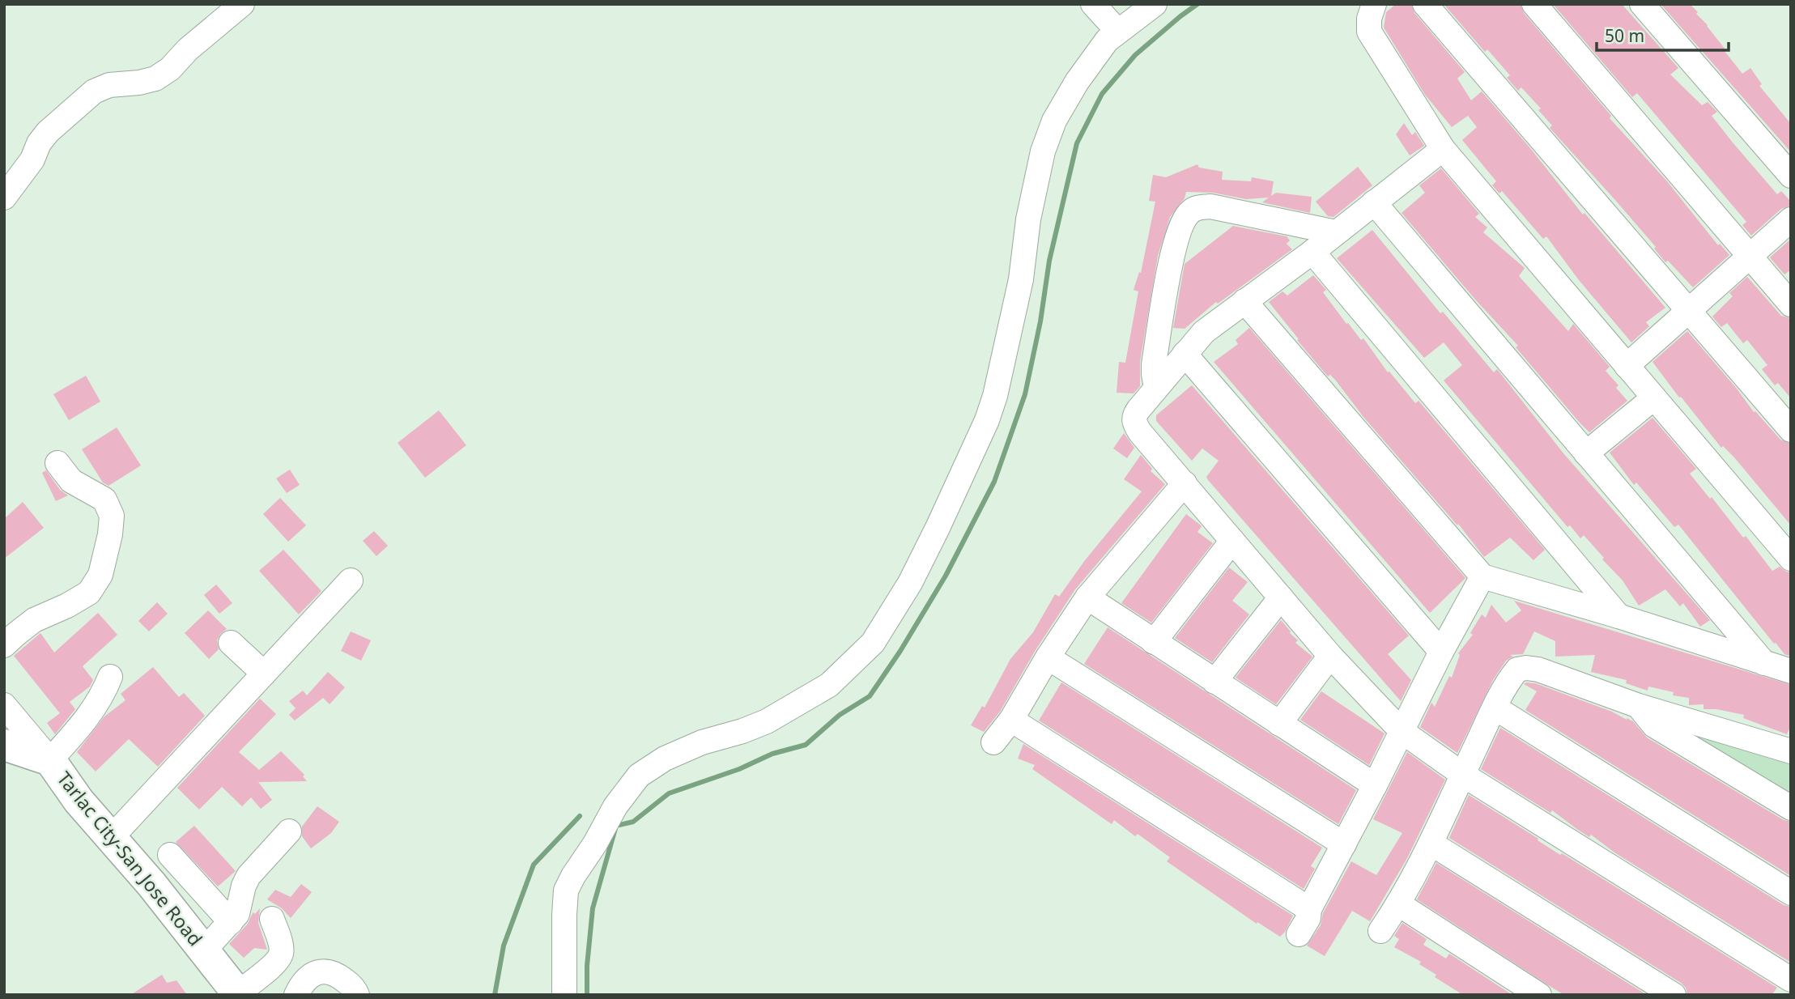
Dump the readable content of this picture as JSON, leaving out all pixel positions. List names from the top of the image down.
{
  "streets": {
    "main road": ["Tarlac City-San Jose Road"]
  },
  "scale_bar": "50 m"
}
